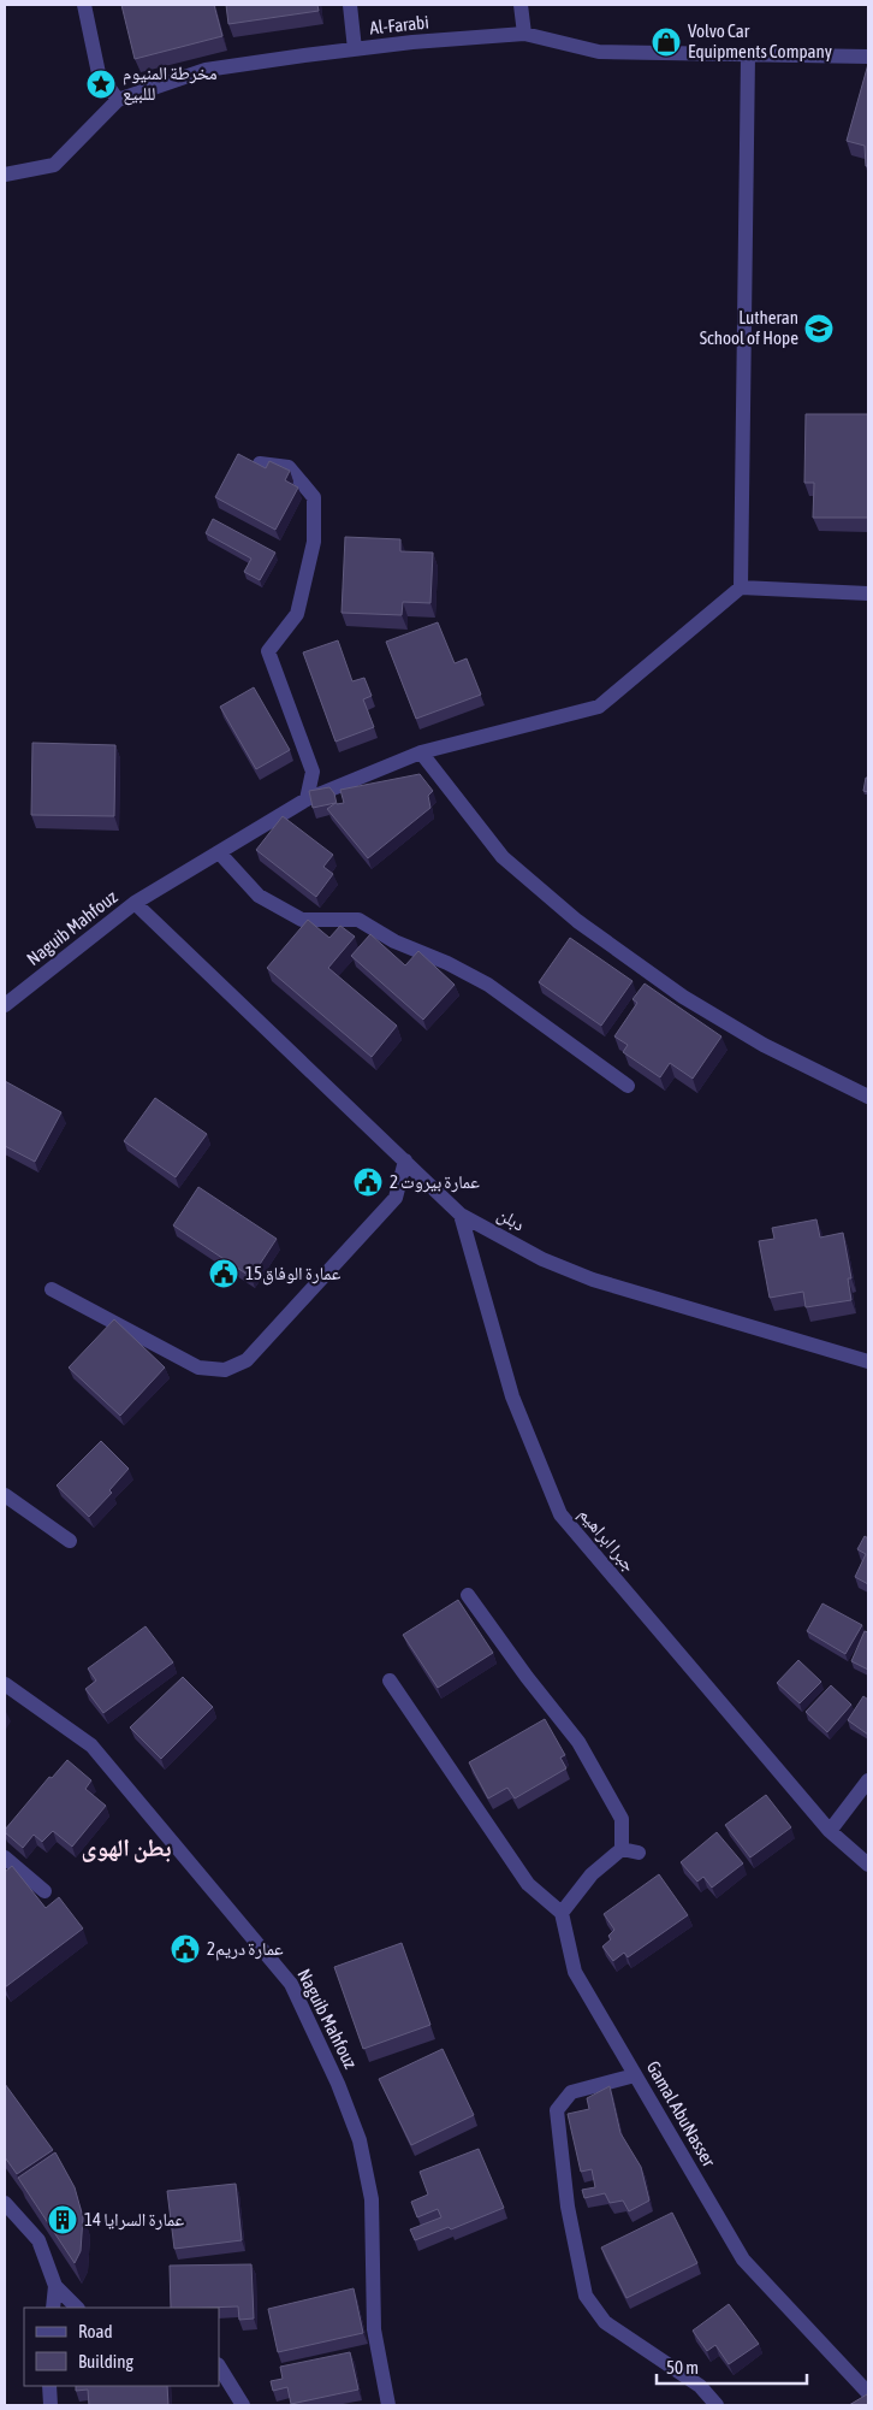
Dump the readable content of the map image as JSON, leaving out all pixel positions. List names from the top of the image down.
{
  "streets": {
    "street": [
      "Al-Farabi",
      "Naguib Mahfouz",
      "دبلن",
      "جبرا ابراهيم",
      "Gamal AbuNasser"
    ]
  },
  "crossings": [
    ["Naguib Mahfouz", "دبلن"],
    ["دبلن", "جبرا ابراهيم"]
  ],
  "districts": ["بطن الهوى"],
  "places": {
    "shop": ["Volvo Car Equipments Company"],
    "place": ["مخرطة المنيوم لللبيع"],
    "school or university": ["Lutheran School of Hope"],
    "public building": ["عمارة بيروت 2", "عمارة الوفاق15", "عمارة دريم2"],
    "building": ["عمارة السرايا 14"]
  },
  "legend": ["Road", "Building"],
  "scale_bar": "50 m"
}
